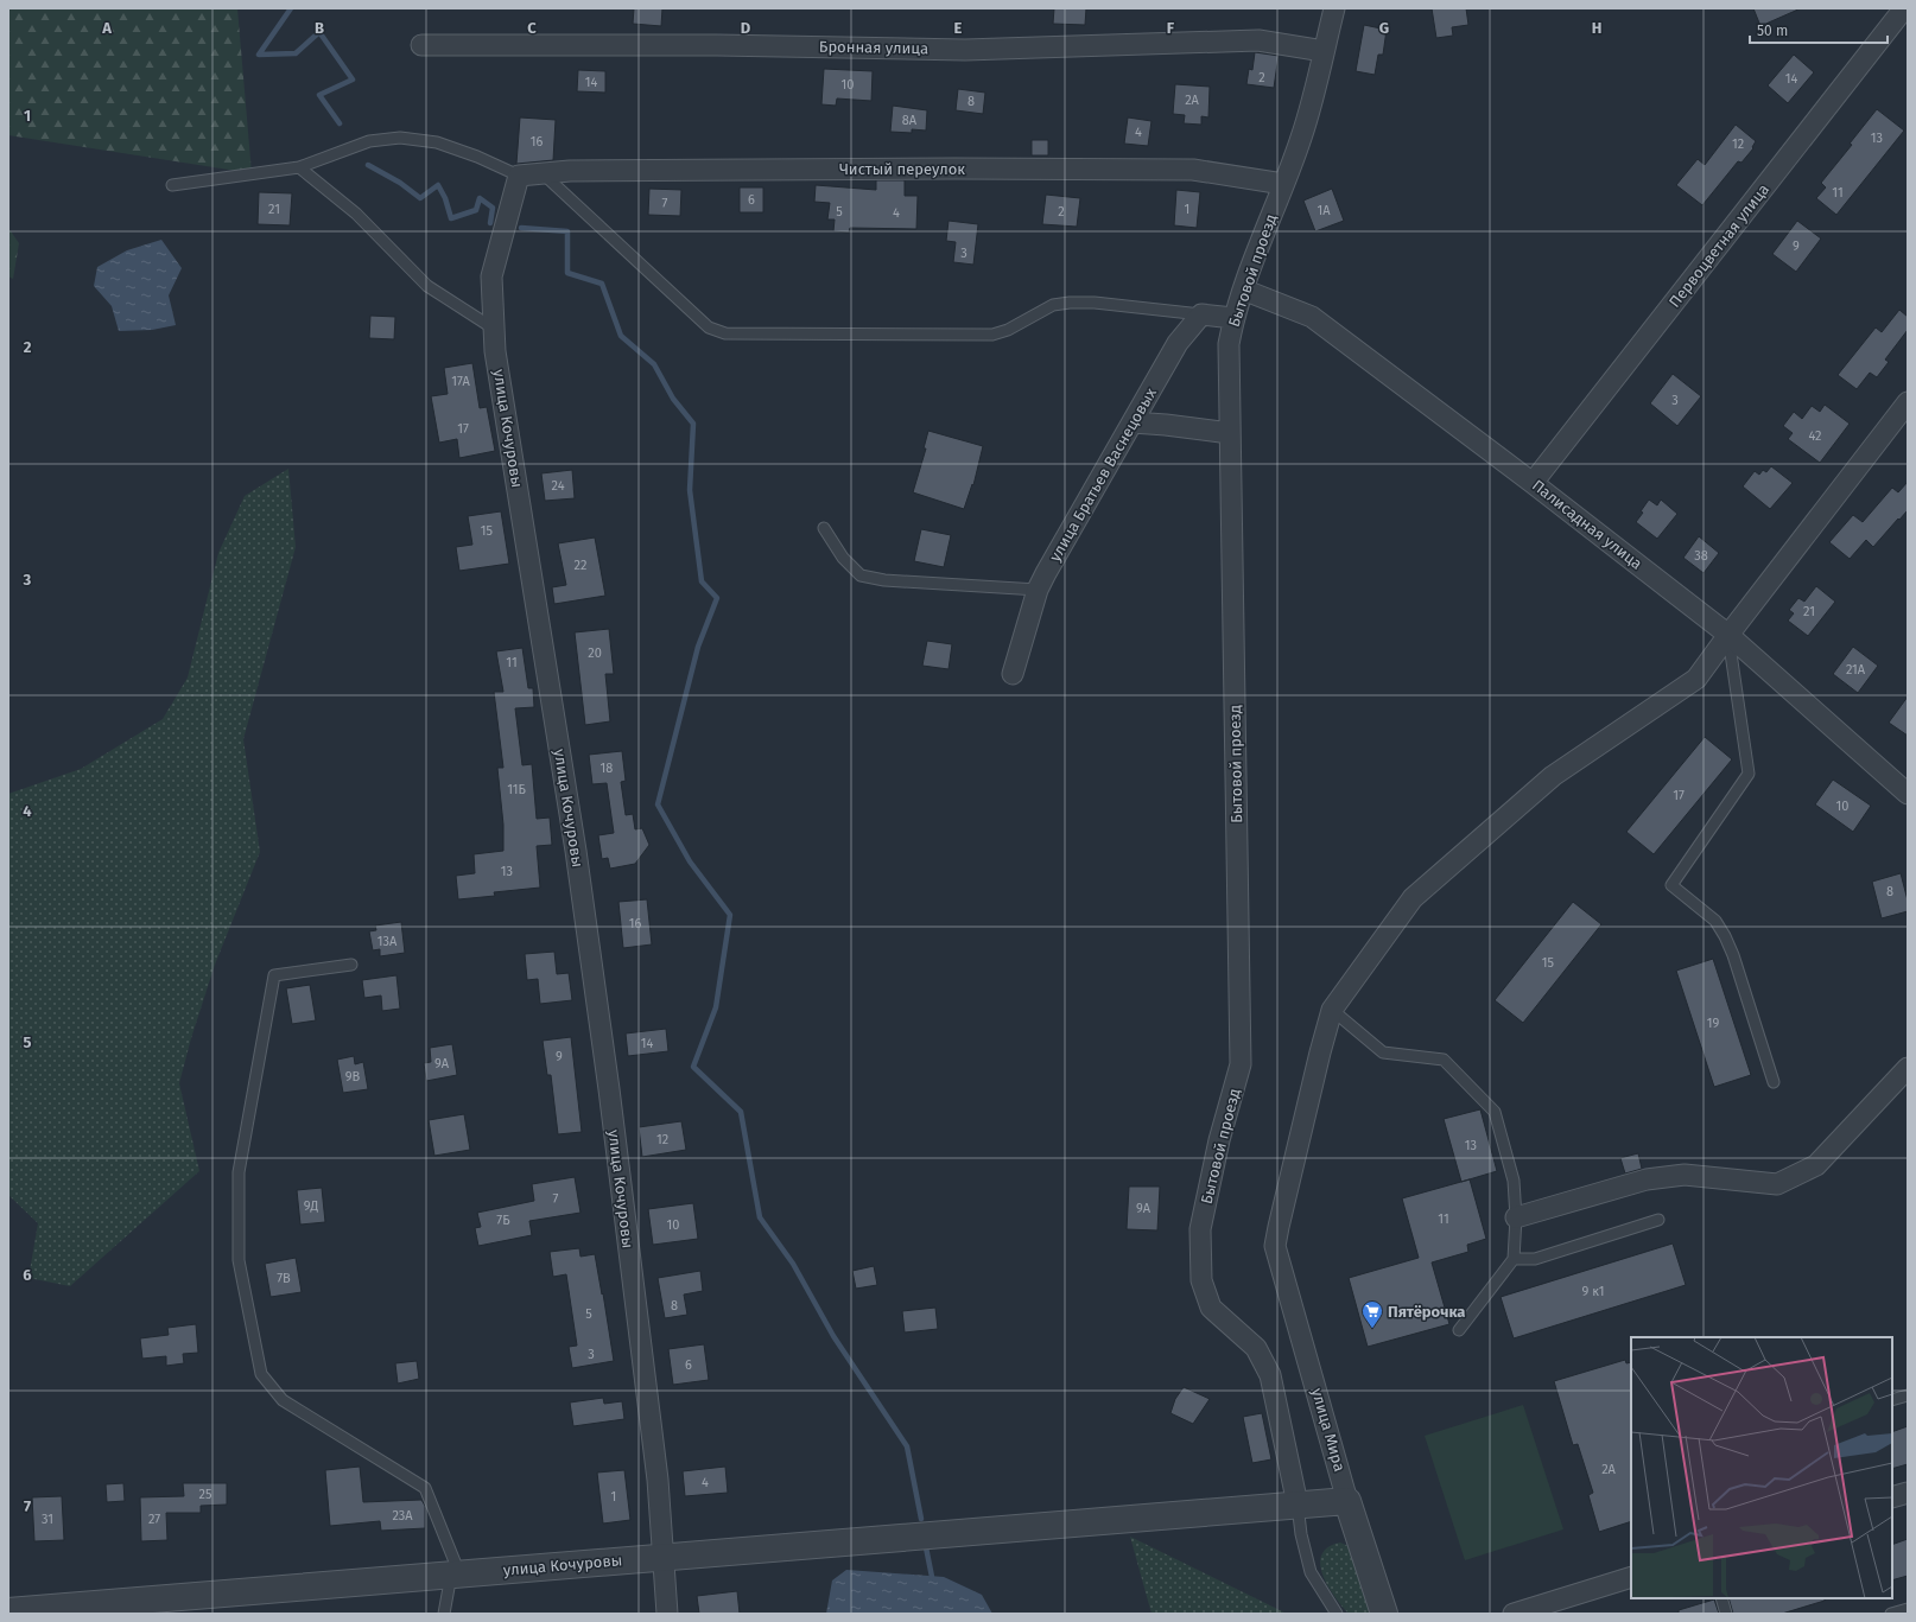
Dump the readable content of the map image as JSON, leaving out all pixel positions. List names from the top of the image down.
{
  "streets": {
    "street": [
      "Бронная улица",
      "Чистый переулок",
      "Первоцветная улица",
      "Бытовой проезд",
      "улица Кочуровы",
      "улица Братьев Васнецовых",
      "Палисадная улица",
      "улица Мира"
    ]
  },
  "crossings": [
    ["Бронная улица", "Бытовой проезд"],
    ["Чистый переулок", "Бытовой проезд"],
    ["Чистый переулок", "улица Кочуровы"],
    ["Первоцветная улица", "Палисадная улица"],
    ["Бытовой проезд", "Палисадная улица"]
  ],
  "places": {
    "supermarket": ["Пятёрочка"]
  },
  "house_numbers": [
    "2",
    "14",
    "14",
    "10",
    "2А",
    "8",
    "8А",
    "4",
    "13",
    "16",
    "12",
    "11",
    "6",
    "7",
    "21",
    "1",
    "1А",
    "5",
    "2",
    "4",
    "9",
    "3",
    "17А",
    "3",
    "17",
    "42",
    "24",
    "15",
    "38",
    "22",
    "21",
    "20",
    "11",
    "21А",
    "18",
    "11Б",
    "17",
    "10",
    "13",
    "8",
    "16",
    "13А",
    "15",
    "19",
    "14",
    "9",
    "9А",
    "9В",
    "12",
    "13",
    "7",
    "9Д",
    "9А",
    "11",
    "7Б",
    "10",
    "7В",
    "9 к1",
    "8",
    "5",
    "3",
    "6",
    "2А",
    "4",
    "25",
    "1",
    "23А",
    "31",
    "27"
  ],
  "scale_bar": "50 m",
  "grid": {
    "columns": [
      "A",
      "B",
      "C",
      "D",
      "E",
      "F",
      "G",
      "H"
    ],
    "rows": [
      "1",
      "2",
      "3",
      "4",
      "5",
      "6",
      "7"
    ]
  }
}
